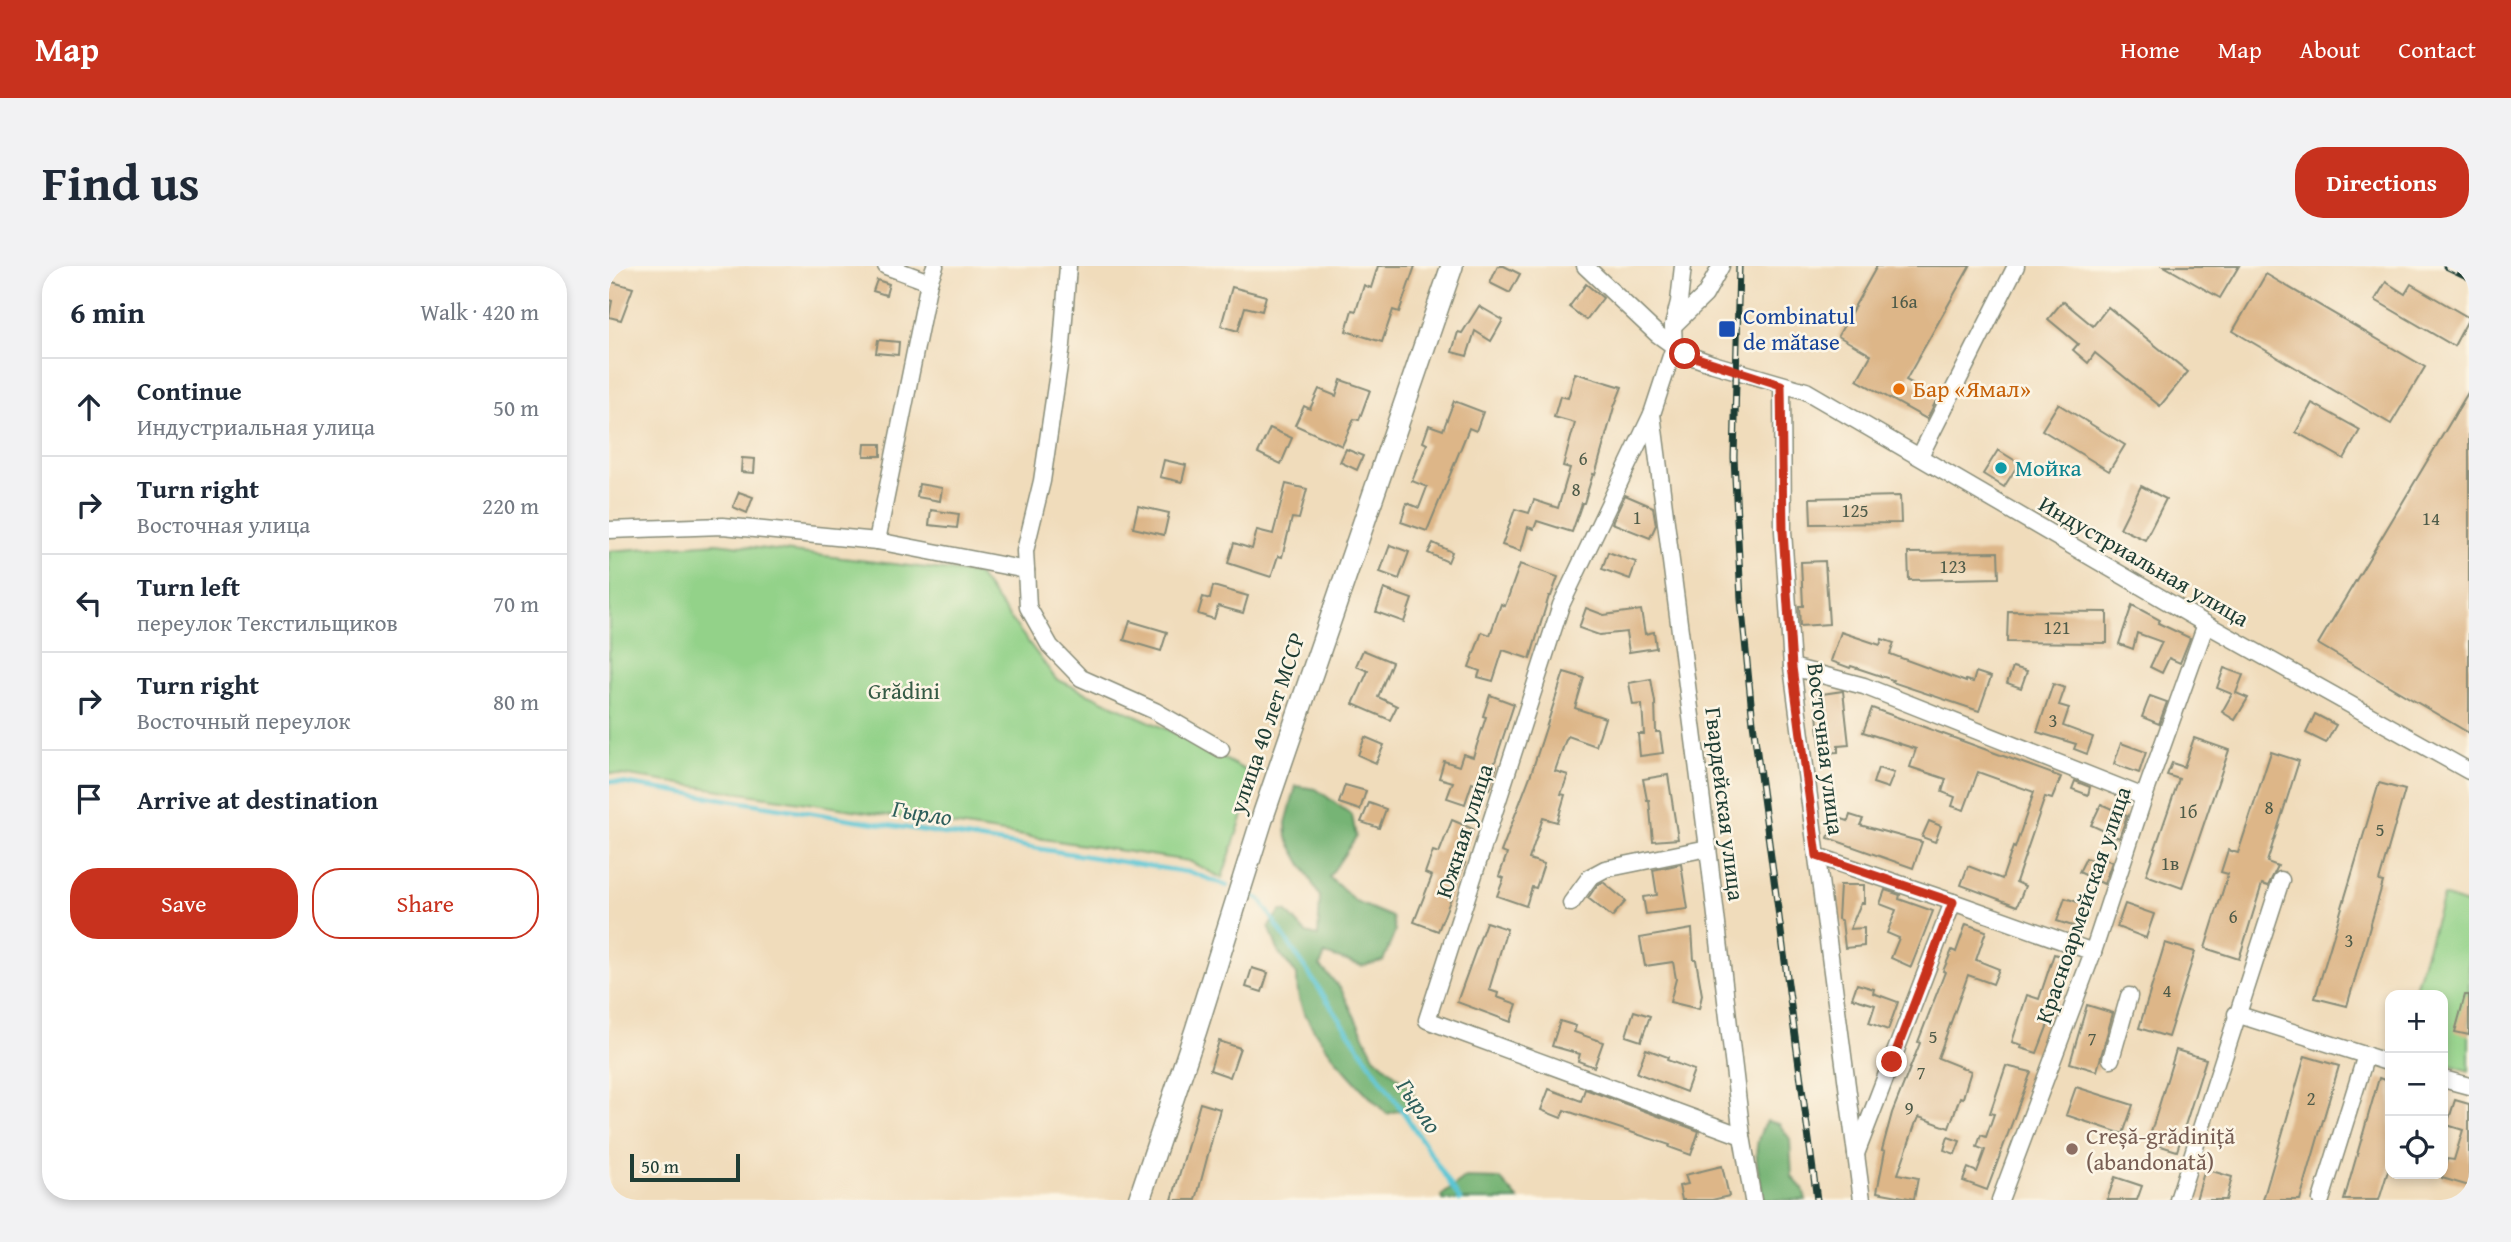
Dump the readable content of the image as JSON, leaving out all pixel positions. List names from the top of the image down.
{
  "streets": {
    "main road": ["улица 40 лет МССР"],
    "street": [
      "Индустриальная улица",
      "Восточная улица",
      "Гвардейская улица",
      "Южная улица",
      "Красноармейская улица"
    ]
  },
  "crossings": [
    ["Индустриальная улица", "Восточная улица"],
    ["Индустриальная улица", "Южная улица"],
    ["Индустриальная улица", "Красноармейская улица"],
    ["Гвардейская улица", "Южная улица"]
  ],
  "water": ["Гырло"],
  "parks": ["Grădini"],
  "places": {
    "transit": ["Combinatul de mătase"],
    "other": ["Бар «Ямал»", "Мойка", "Creșă-grădiniță (abandonată)"]
  },
  "house_numbers": [
    "16а",
    "6",
    "8",
    "125",
    "1",
    "14",
    "123",
    "121",
    "3",
    "8",
    "1б",
    "5",
    "1в",
    "6",
    "3",
    "4",
    "5",
    "7",
    "7",
    "2",
    "9"
  ],
  "scale_bar": "50 m",
  "page": {
    "header": "Map",
    "nav": [
      "Home",
      "Map",
      "About",
      "Contact"
    ],
    "title": "Find us",
    "buttons": [
      "Directions",
      ["Save", "Share"]
    ],
    "heading": ["6 min", "Walk · 420 m"],
    "list": [
      ["Continue", "Индустриальная улица", "50 m"],
      ["Turn right", "Восточная улица", "220 m"],
      ["Turn left", "переулок Текстильщиков", "70 m"],
      ["Turn right", "Восточный переулок", "80 m"],
      "Arrive at destination"
    ],
    "map_buttons": ["+", "−"],
    "scale": "50 m"
  }
}
